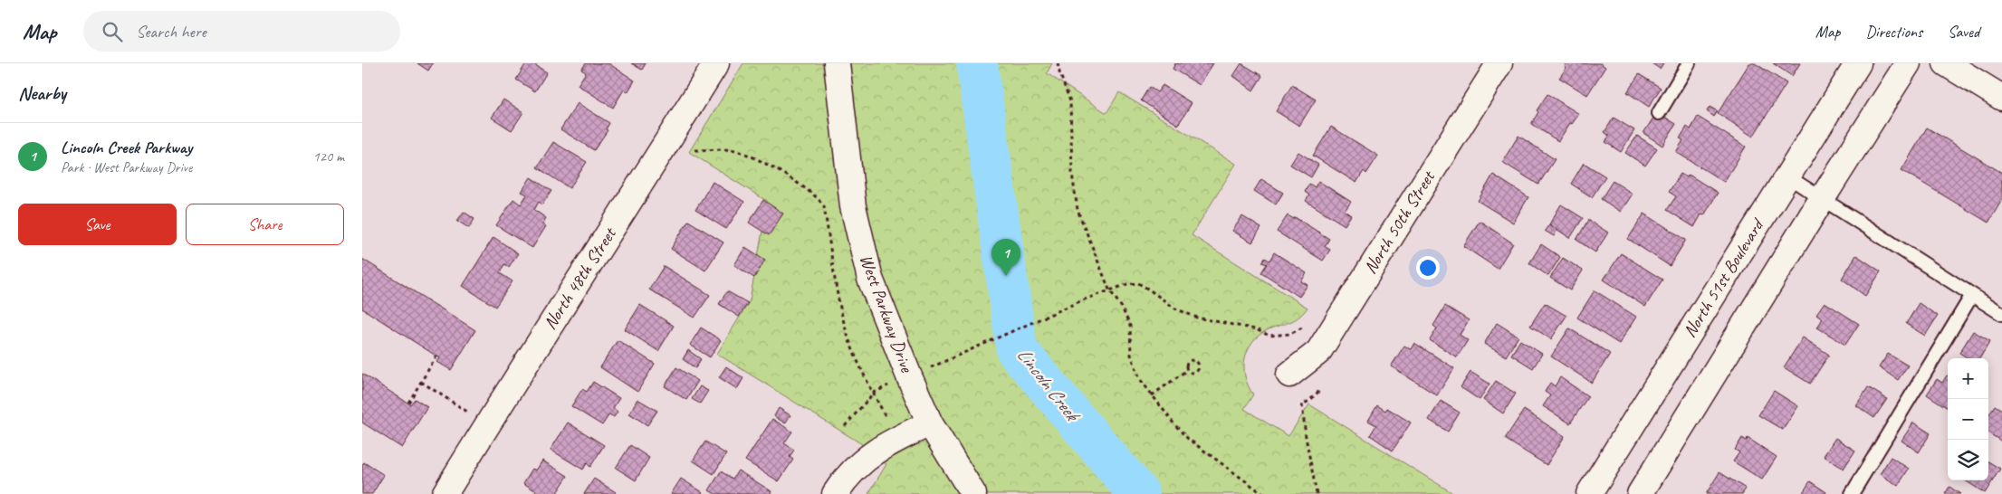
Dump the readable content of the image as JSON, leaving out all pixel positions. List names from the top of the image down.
{
  "streets": {
    "street": [
      "North 50th Street",
      "North 48th Street",
      "North 51st Boulevard",
      "West Parkway Drive"
    ]
  },
  "water": ["Lincoln Creek"],
  "page": {
    "header": "Map",
    "search": "Search here",
    "nav": ["Map", "Directions", "Saved"],
    "heading": "Nearby",
    "list": [
      {
        "mark": "1",
        "name": "Lincoln Creek Parkway",
        "note": "Park · West Parkway Drive",
        "value": "120 m"
      }
    ],
    "buttons": ["Save", "Share"],
    "pins": "1",
    "map_buttons": ["+", "−"]
  }
}
